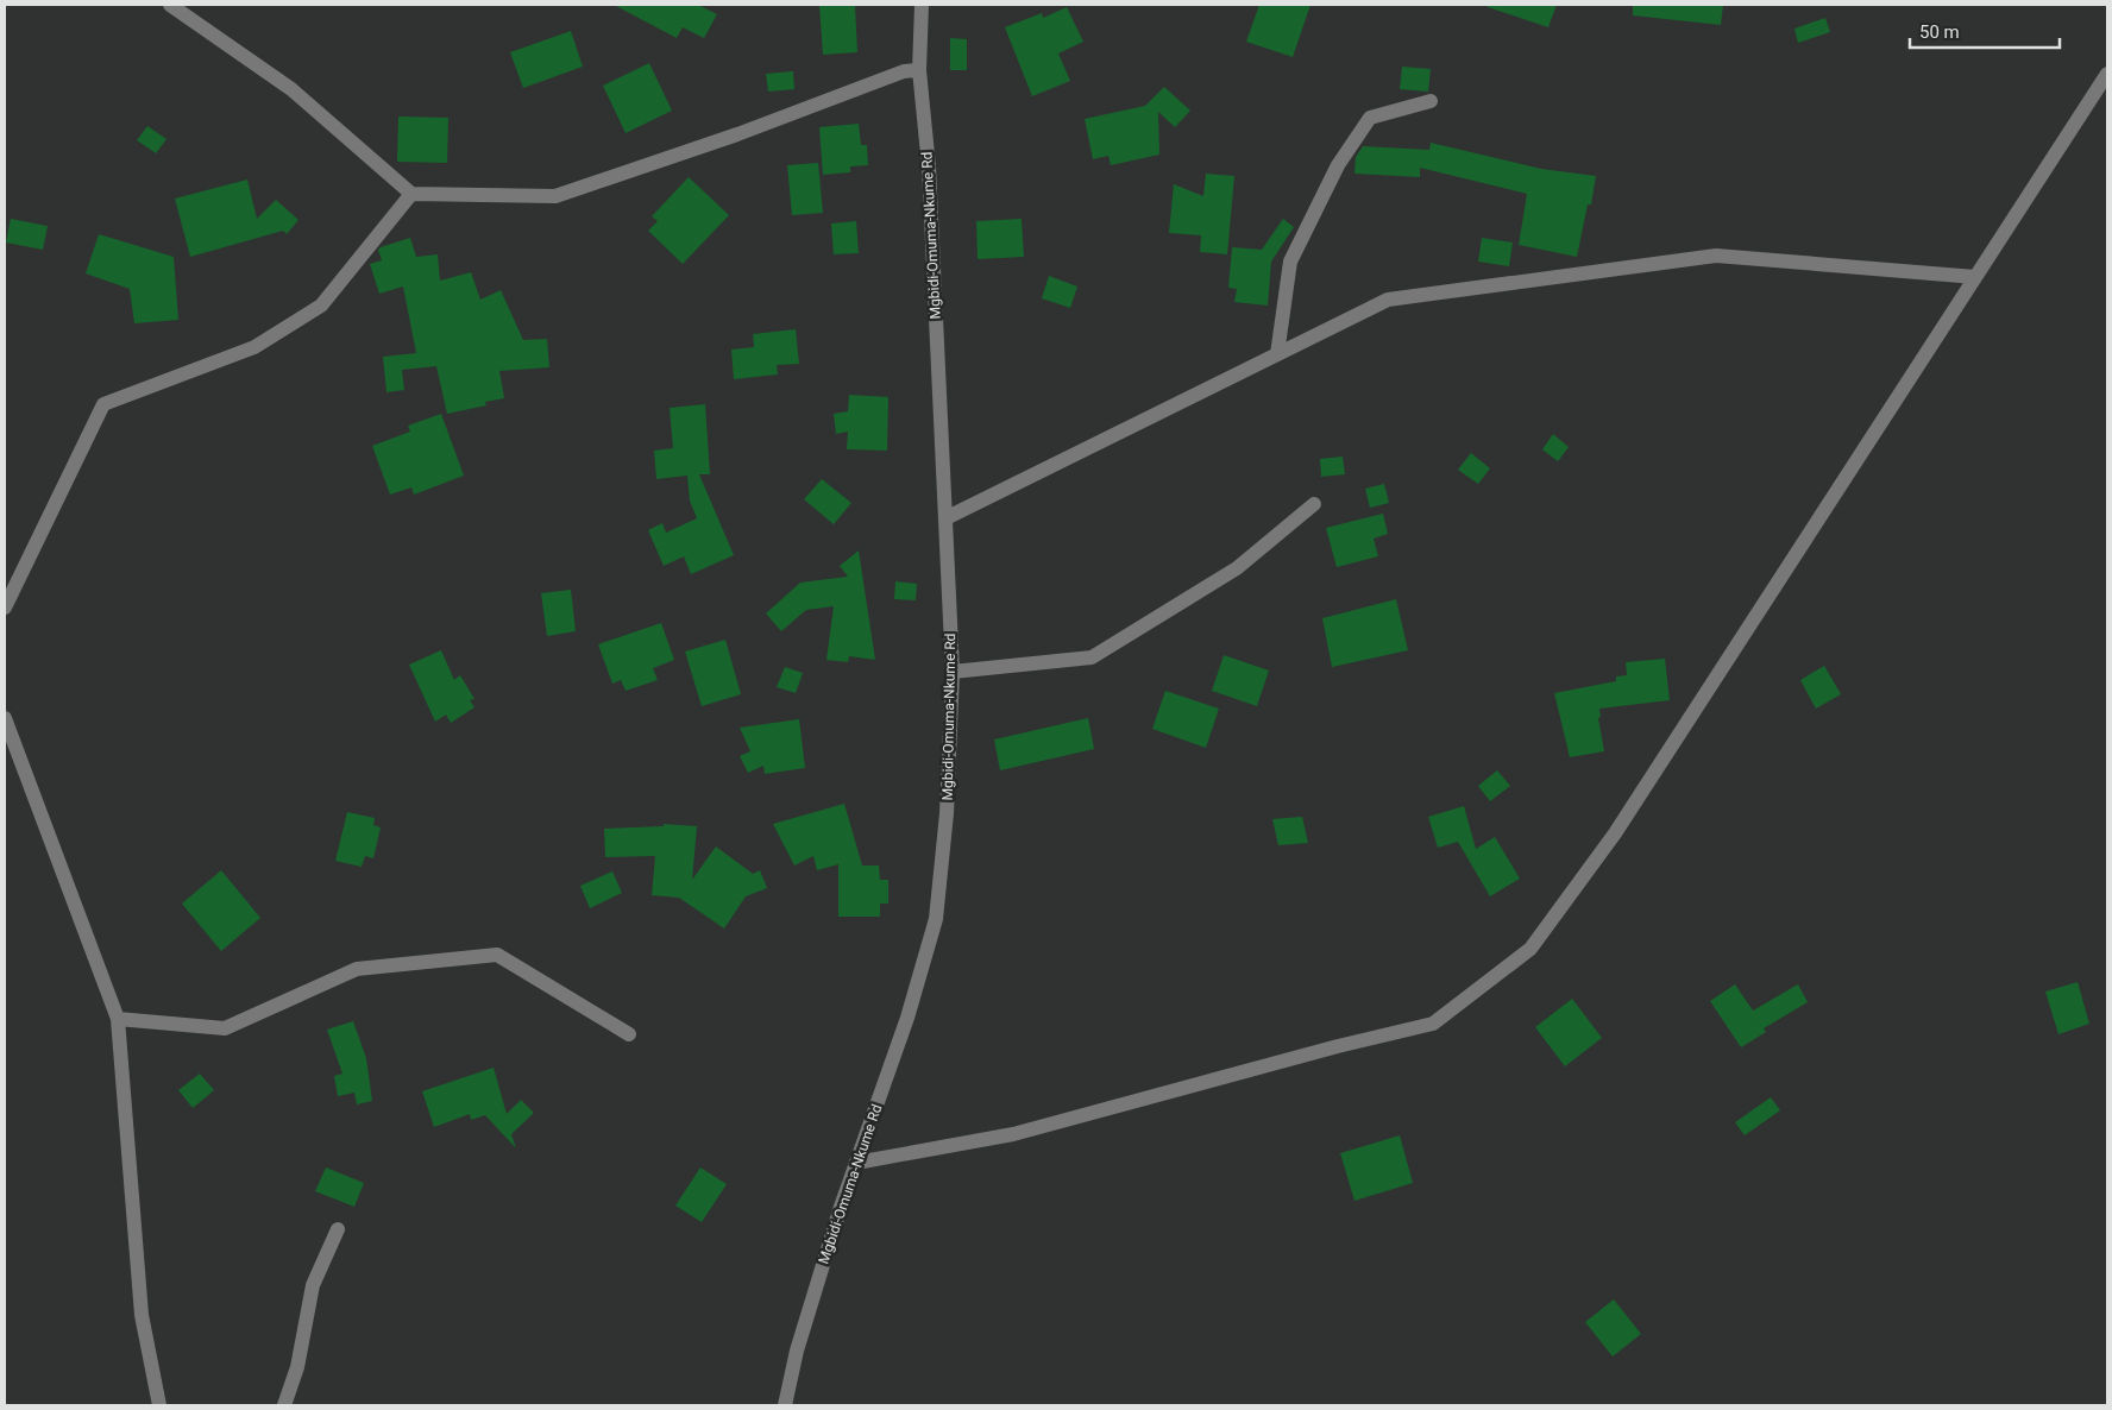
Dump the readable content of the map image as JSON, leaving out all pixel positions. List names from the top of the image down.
{
  "streets": {
    "street": ["Mgbidi-Omuma-Nkume Rd"]
  },
  "scale_bar": "50 m"
}
